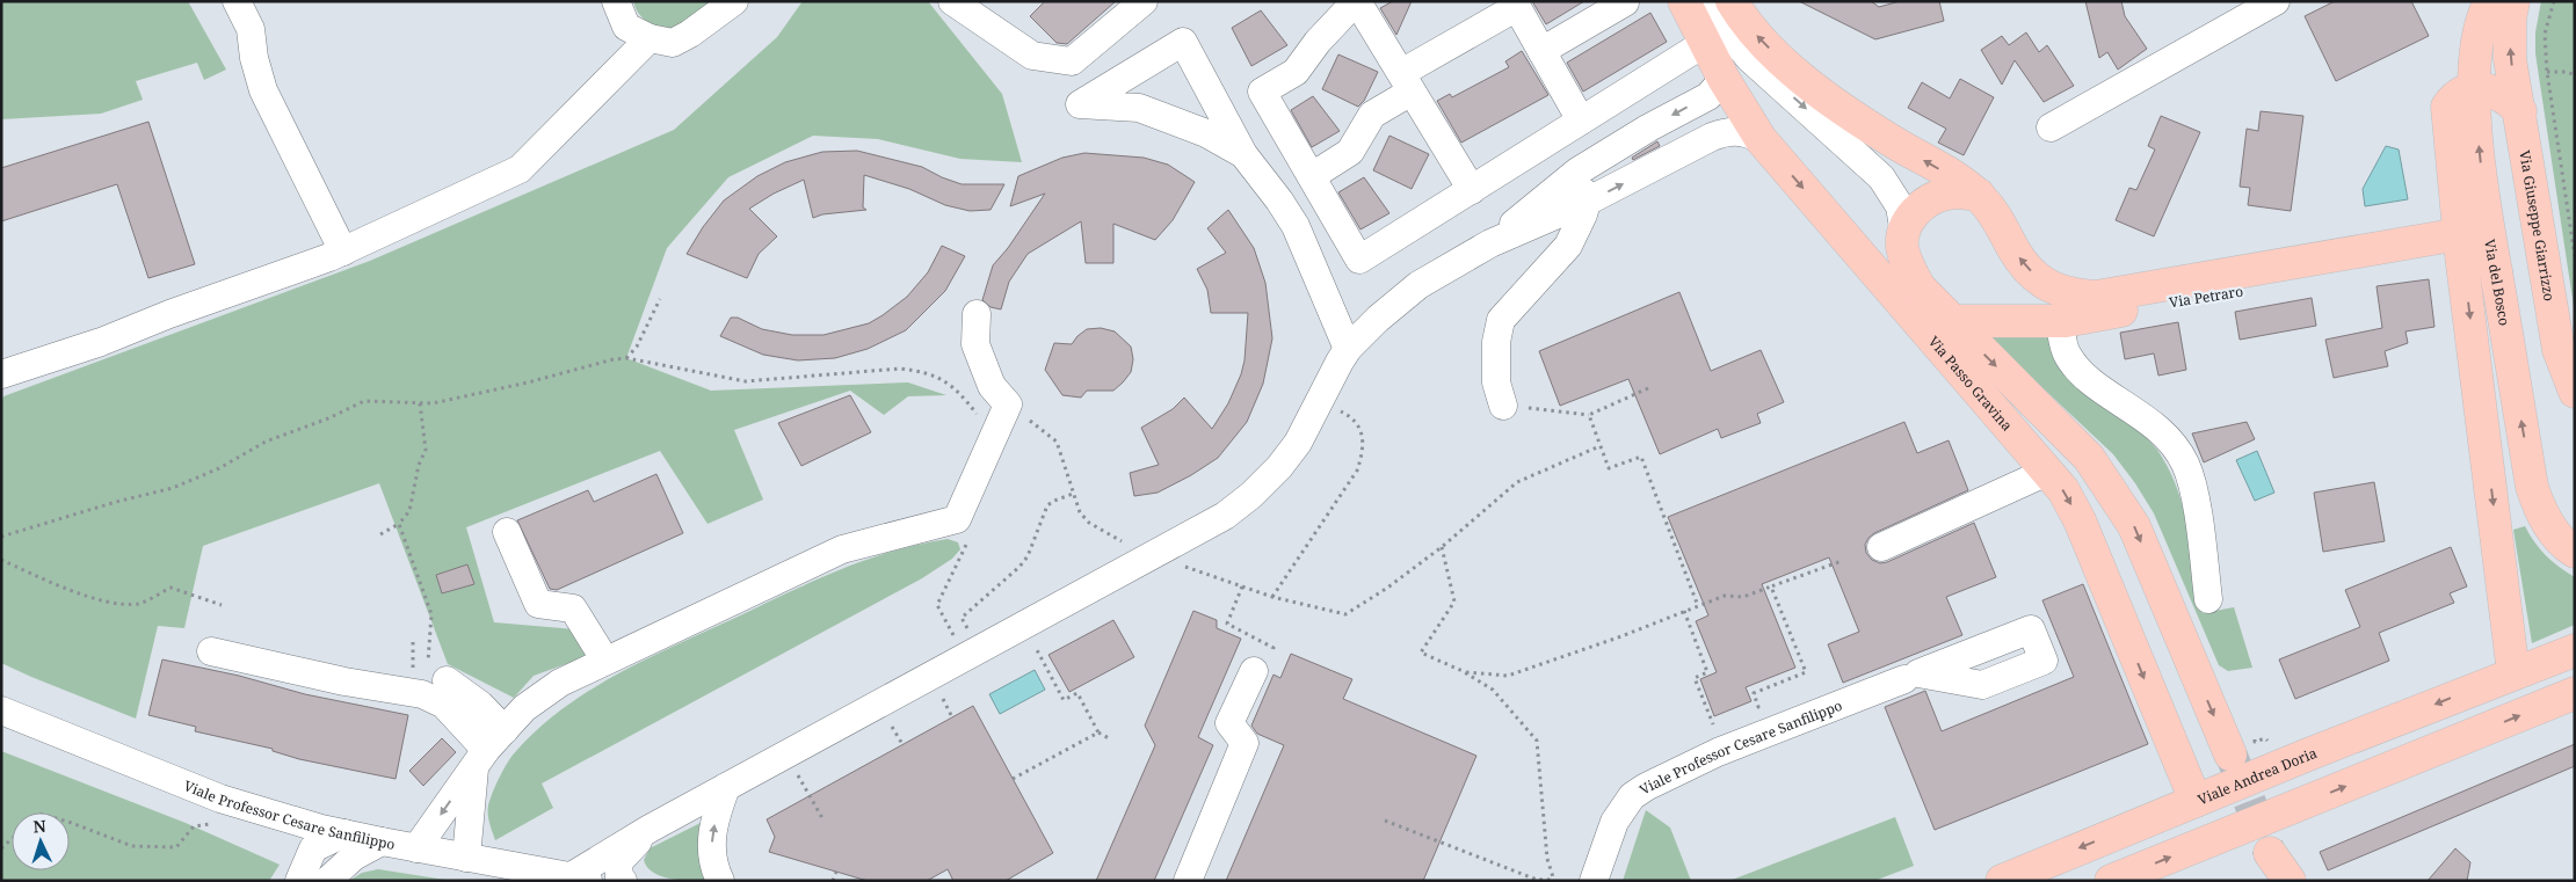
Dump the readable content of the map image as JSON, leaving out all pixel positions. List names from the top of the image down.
{
  "streets": {
    "main road": [
      "Via Giuseppe Giarrizzo",
      "Via del Bosco",
      "Via Petraro",
      "Via Passo Gravina",
      "Viale Andrea Doria"
    ],
    "street": ["Viale Professor Cesare Sanfilippo"]
  },
  "crossings": [
    ["Via Petraro", "Via Passo Gravina"],
    ["Via Passo Gravina", "Viale Andrea Doria"]
  ],
  "north": "top"
}
